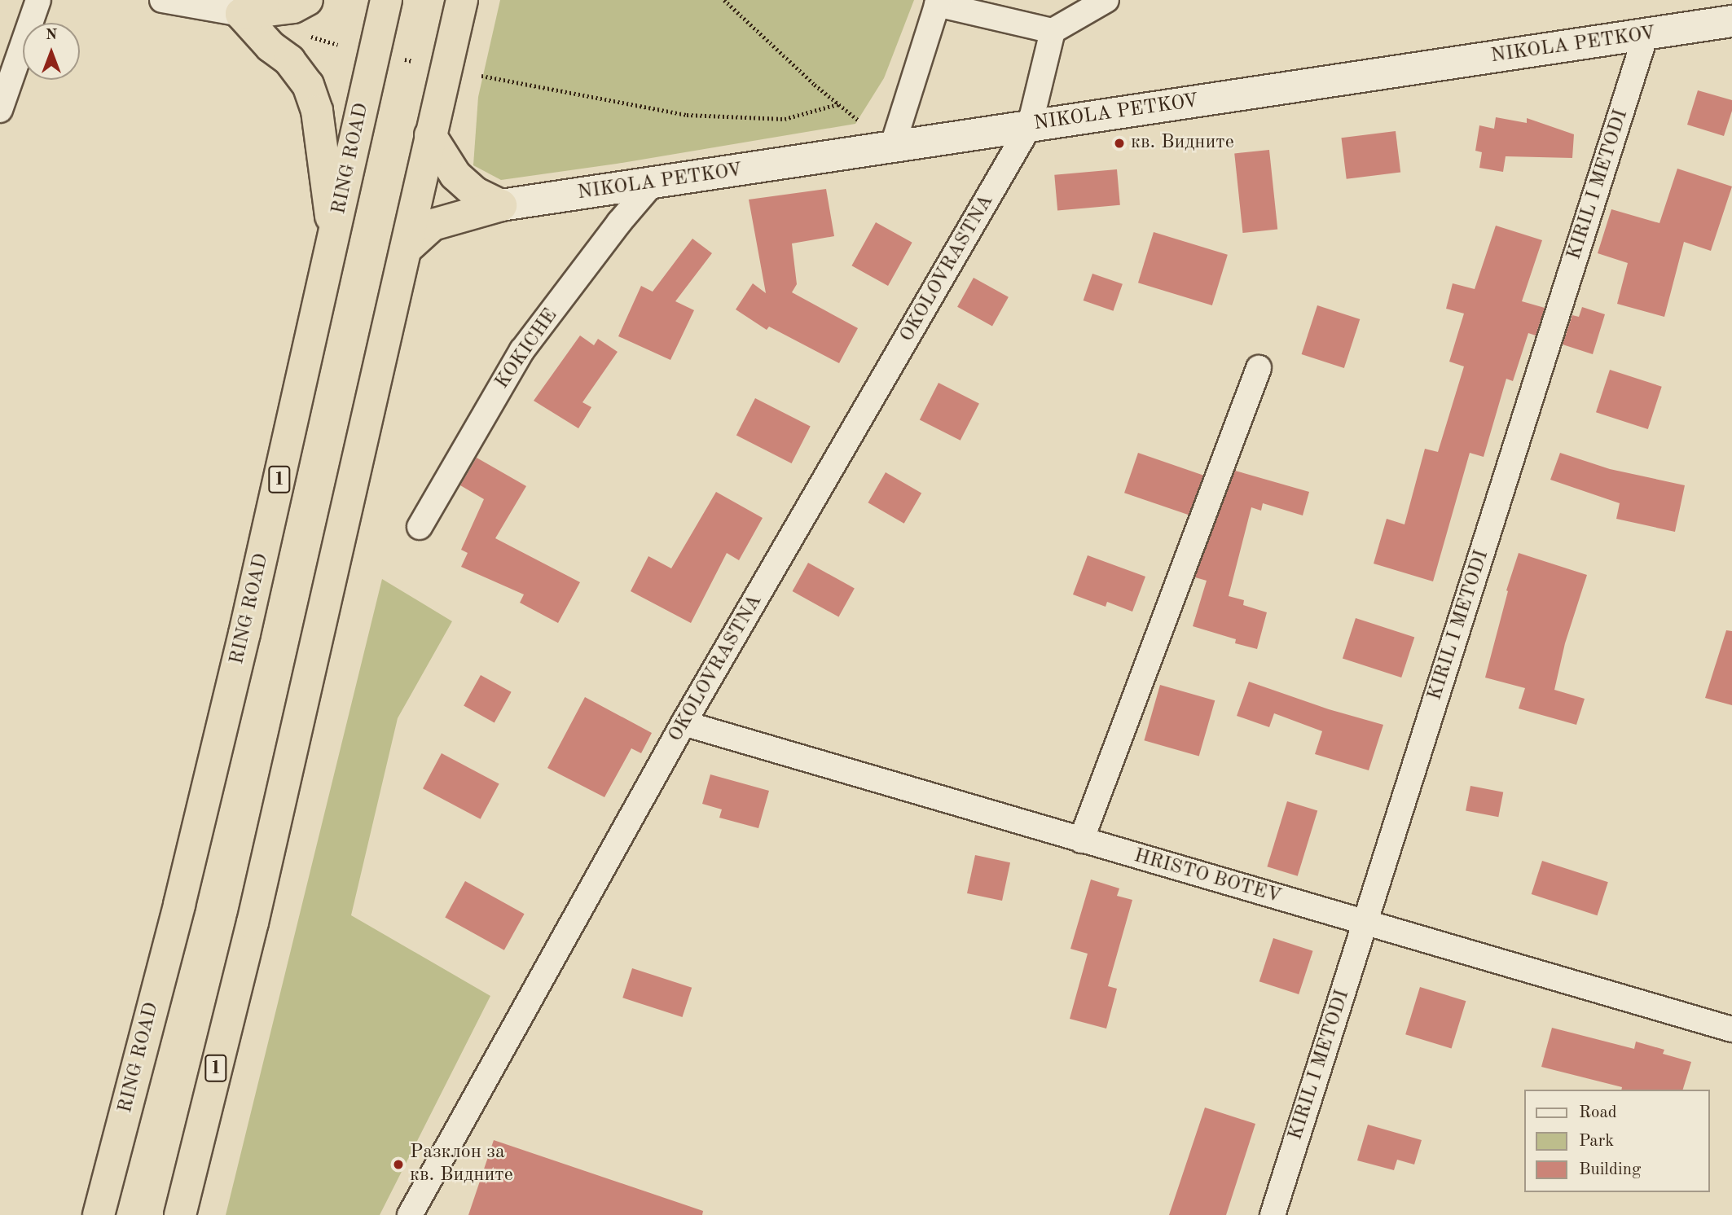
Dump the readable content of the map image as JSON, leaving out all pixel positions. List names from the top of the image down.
{
  "streets": {
    "highway": ["RING ROAD", "1"],
    "street": [
      "NIKOLA PETKOV",
      "KIRIL I METODI",
      "OKOLOVRASTNA",
      "KOKICHE",
      "HRISTO BOTEV"
    ]
  },
  "crossings": [
    ["NIKOLA PETKOV", "KIRIL I METODI"],
    ["NIKOLA PETKOV", "OKOLOVRASTNA"],
    ["NIKOLA PETKOV", "KOKICHE"],
    ["KIRIL I METODI", "HRISTO BOTEV"],
    ["OKOLOVRASTNA", "HRISTO BOTEV"]
  ],
  "places": ["кв. Видните", "Разклон за кв. Видните"],
  "legend": ["Road", "Park", "Building"],
  "north": "top"
}
